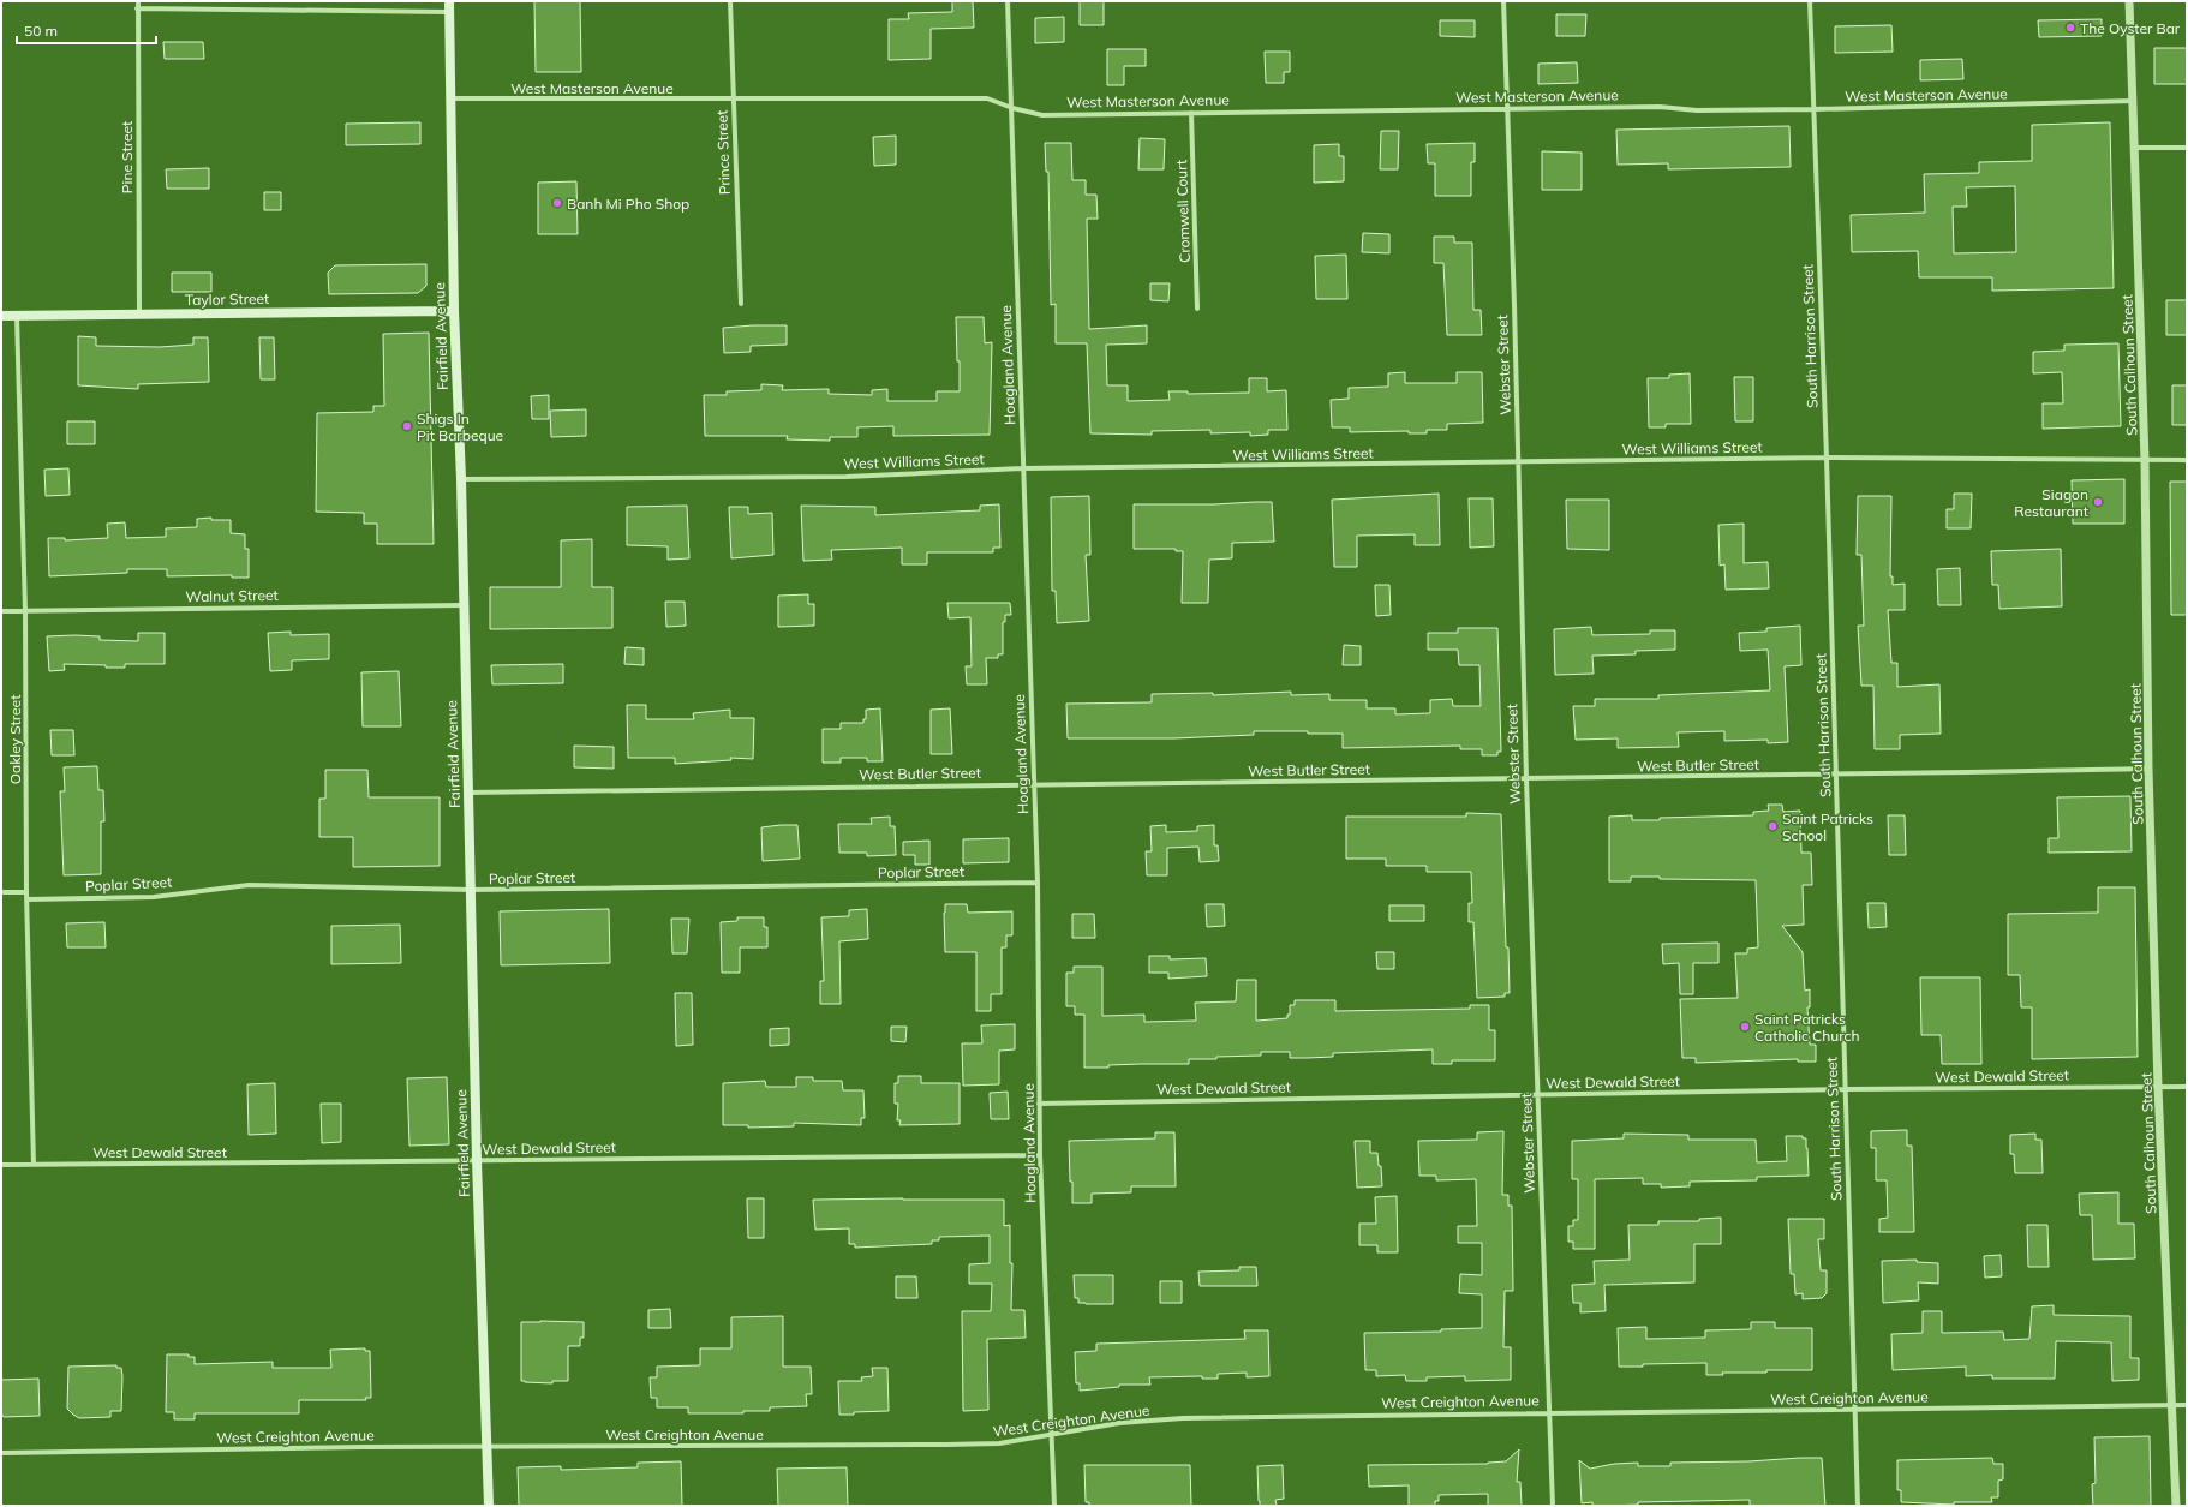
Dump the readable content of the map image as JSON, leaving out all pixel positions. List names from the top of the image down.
{
  "streets": {
    "main road": ["Taylor Street", "Fairfield Avenue"],
    "street": [
      "West Masterson Avenue",
      "Prince Street",
      "Pine Street",
      "Cromwell Court",
      "South Harrison Street",
      "Hoagland Avenue",
      "Webster Street",
      "South Calhoun Street",
      "West Williams Street",
      "Walnut Street",
      "Oakley Street",
      "West Butler Street",
      "Poplar Street",
      "West Dewald Street",
      "West Creighton Avenue"
    ]
  },
  "crossings": [
    ["West Masterson Avenue", "Prince Street"],
    ["West Masterson Avenue", "Cromwell Court"],
    ["West Masterson Avenue", "Fairfield Avenue"],
    ["West Masterson Avenue", "South Harrison Street"],
    ["West Masterson Avenue", "Hoagland Avenue"],
    ["West Masterson Avenue", "Webster Street"],
    ["West Masterson Avenue", "South Calhoun Street"],
    ["Pine Street", "Taylor Street"],
    ["Taylor Street", "Fairfield Avenue"],
    ["Taylor Street", "Oakley Street"],
    ["Fairfield Avenue", "West Williams Street"],
    ["Fairfield Avenue", "Walnut Street"],
    ["Fairfield Avenue", "West Butler Street"],
    ["Fairfield Avenue", "Poplar Street"],
    ["Fairfield Avenue", "West Dewald Street"],
    ["Fairfield Avenue", "West Creighton Avenue"],
    ["South Harrison Street", "West Williams Street"],
    ["South Harrison Street", "West Butler Street"],
    ["South Harrison Street", "West Dewald Street"],
    ["South Harrison Street", "West Creighton Avenue"],
    ["Hoagland Avenue", "West Williams Street"],
    ["Hoagland Avenue", "West Butler Street"],
    ["Hoagland Avenue", "Poplar Street"],
    ["Hoagland Avenue", "West Dewald Street"],
    ["Hoagland Avenue", "West Creighton Avenue"],
    ["Webster Street", "West Williams Street"],
    ["Webster Street", "West Butler Street"],
    ["Webster Street", "West Dewald Street"],
    ["Webster Street", "West Creighton Avenue"],
    ["South Calhoun Street", "West Williams Street"],
    ["South Calhoun Street", "West Butler Street"],
    ["South Calhoun Street", "West Dewald Street"],
    ["South Calhoun Street", "West Creighton Avenue"],
    ["Walnut Street", "Oakley Street"],
    ["Oakley Street", "Poplar Street"],
    ["Oakley Street", "West Dewald Street"]
  ],
  "places": [
    "The Oyster Bar",
    "Banh Mi Pho Shop",
    "Shigs In Pit Barbeque",
    "Siagon Restaurant",
    "Saint Patricks School",
    "Saint Patricks Catholic Church"
  ],
  "scale_bar": "50 m"
}
